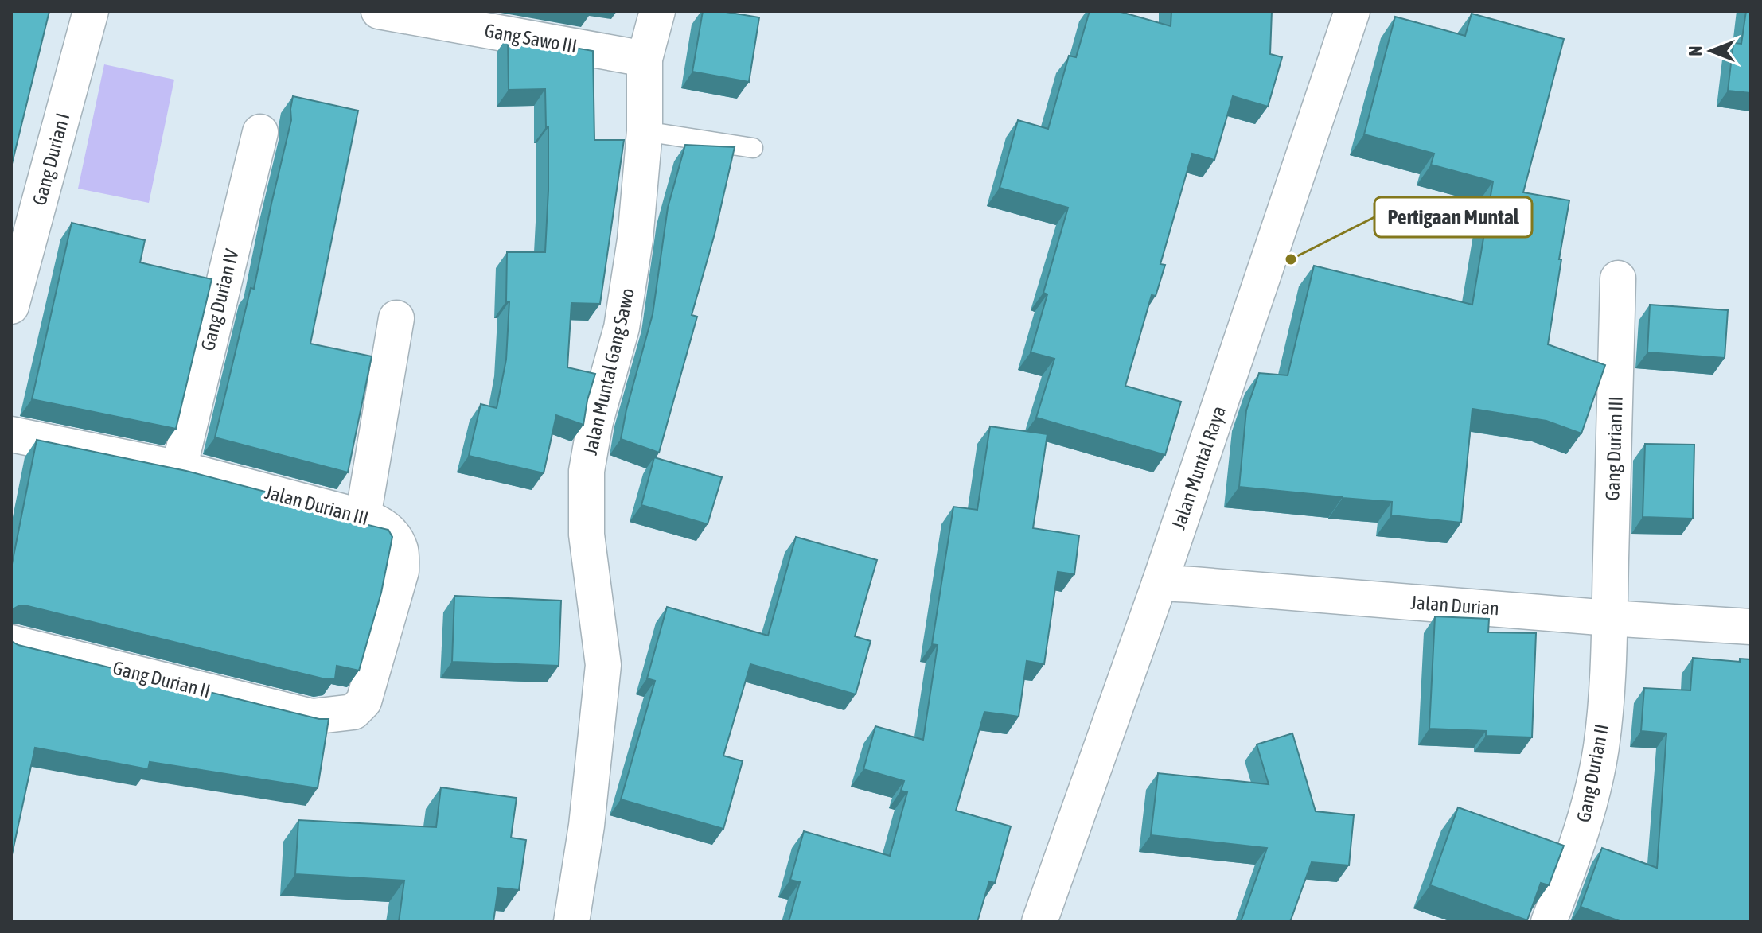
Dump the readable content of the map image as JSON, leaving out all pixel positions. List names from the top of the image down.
{
  "streets": {
    "street": [
      "Gang Sawo III",
      "Gang Durian I",
      "Gang Durian IV",
      "Jalan Muntal Gang Sawo",
      "Gang Durian III",
      "Jalan Muntal Raya",
      "Jalan Durian III",
      "Jalan Durian",
      "Gang Durian II"
    ]
  },
  "crossings": [
    ["Gang Sawo III", "Jalan Muntal Gang Sawo"],
    ["Gang Durian IV", "Jalan Durian III"],
    ["Gang Durian III", "Jalan Durian"],
    ["Gang Durian III", "Gang Durian II"],
    ["Jalan Muntal Raya", "Jalan Durian"],
    ["Jalan Durian III", "Gang Durian II"],
    ["Jalan Durian", "Gang Durian II"]
  ],
  "places": ["Pertigaan Muntal"],
  "north": "left"
}
